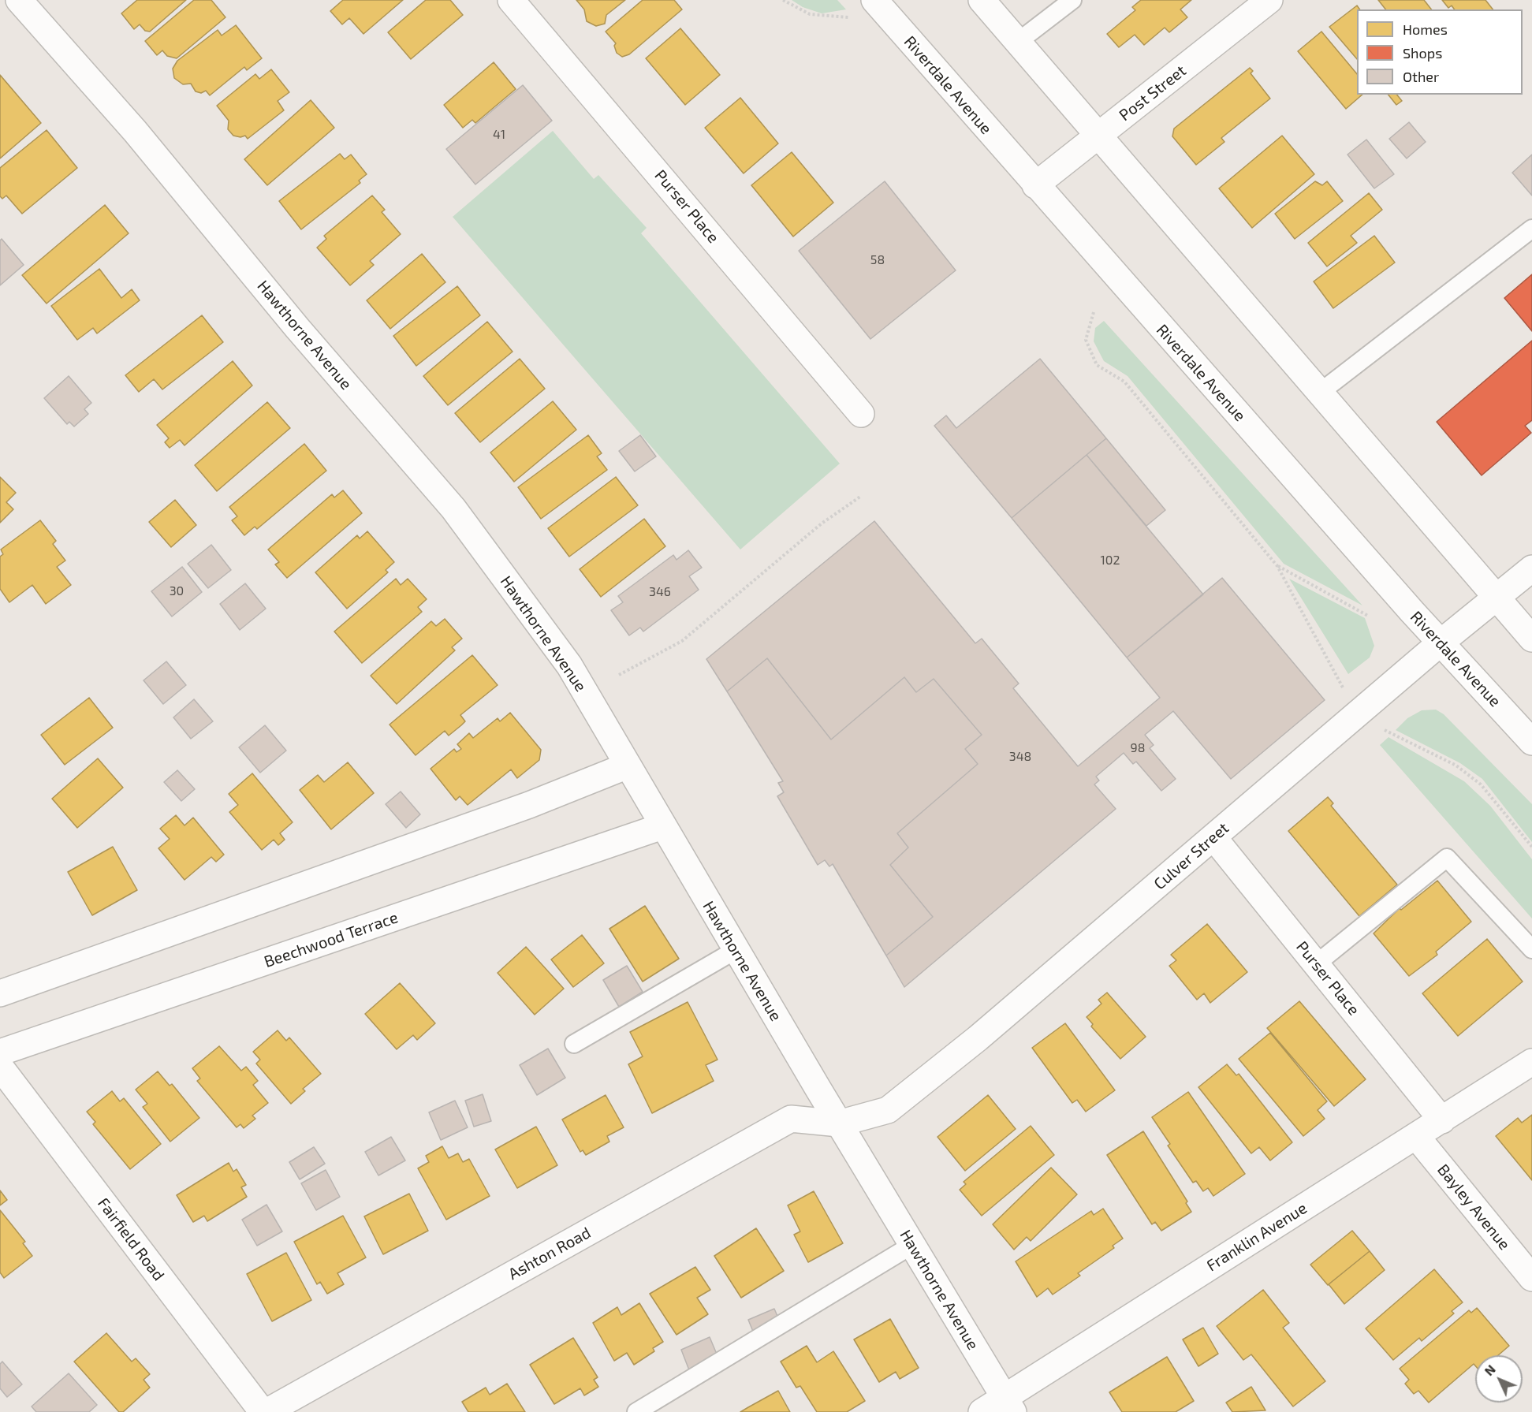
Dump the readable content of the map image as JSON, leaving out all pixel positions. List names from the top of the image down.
{
  "streets": {
    "street": [
      "Riverdale Avenue",
      "Post Street",
      "Purser Place",
      "Hawthorne Avenue",
      "Culver Street",
      "Beechwood Terrace",
      "Bayley Avenue",
      "Franklin Avenue",
      "Fairfield Road",
      "Ashton Road"
    ]
  },
  "crossings": [
    ["Riverdale Avenue", "Post Street"],
    ["Riverdale Avenue", "Culver Street"],
    ["Purser Place", "Culver Street"],
    ["Purser Place", "Franklin Avenue"],
    ["Hawthorne Avenue", "Culver Street"],
    ["Hawthorne Avenue", "Beechwood Terrace"],
    ["Hawthorne Avenue", "Franklin Avenue"],
    ["Hawthorne Avenue", "Ashton Road"],
    ["Culver Street", "Ashton Road"],
    ["Bayley Avenue", "Franklin Avenue"]
  ],
  "house_numbers": [
    "41",
    "58",
    "102",
    "30",
    "346",
    "98",
    "348"
  ],
  "legend": ["Homes", "Shops", "Other"],
  "north": "top left"
}
